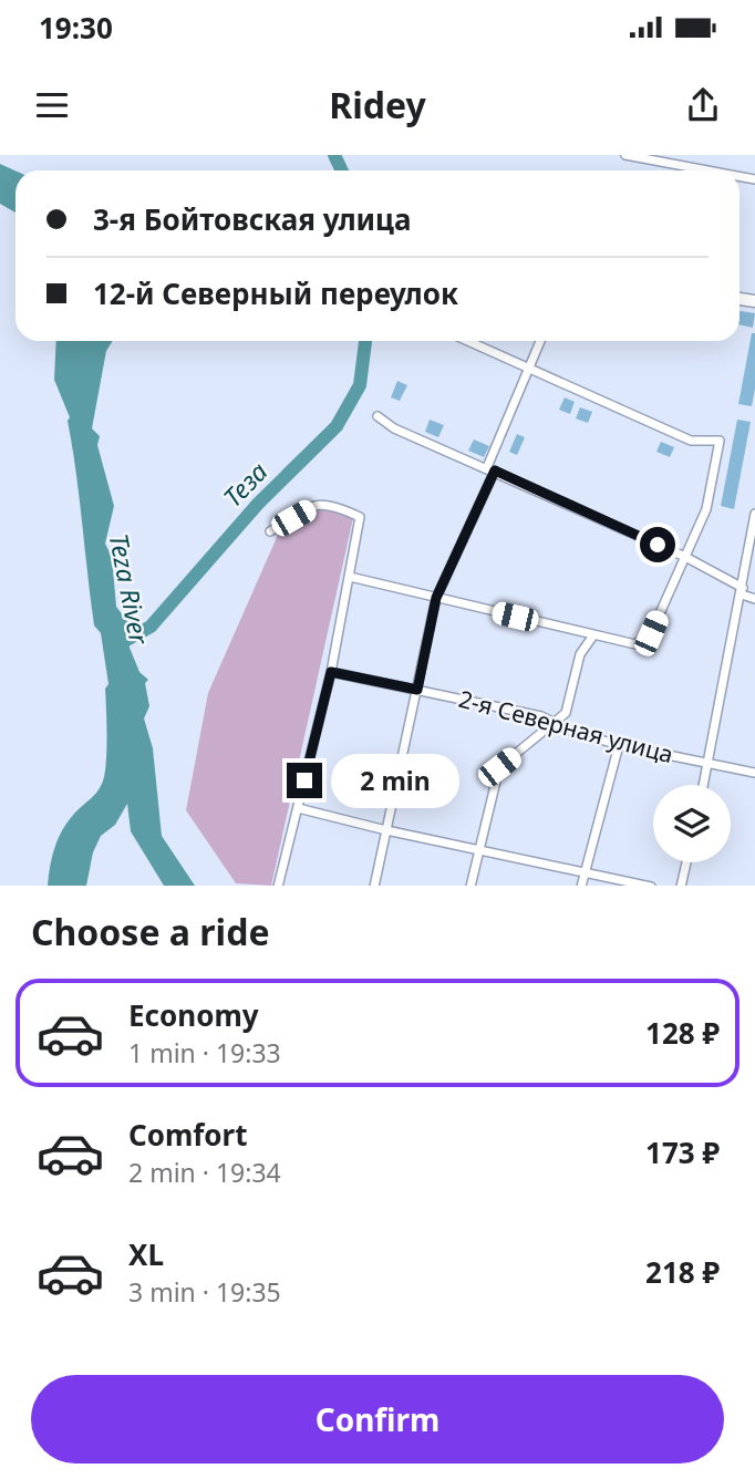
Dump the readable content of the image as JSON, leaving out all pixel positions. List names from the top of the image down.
{
  "streets": {
    "street": ["2-я Северная улица"]
  },
  "water": ["Теза", "Teza River"],
  "page": {
    "status": "19:30",
    "header": "Ridey",
    "banner": ["3-я Бойтовская улица", "12-й Северный переулок"],
    "bubble": "2 min",
    "heading": "Choose a ride",
    "list": [
      {
        "name": "Economy",
        "note": "1 min · 19:33",
        "value": "128 ₽"
      },
      {
        "name": "Comfort",
        "note": "2 min · 19:34",
        "value": "173 ₽"
      },
      {
        "name": "XL",
        "note": "3 min · 19:35",
        "value": "218 ₽"
      }
    ],
    "buttons": "Confirm"
  }
}
